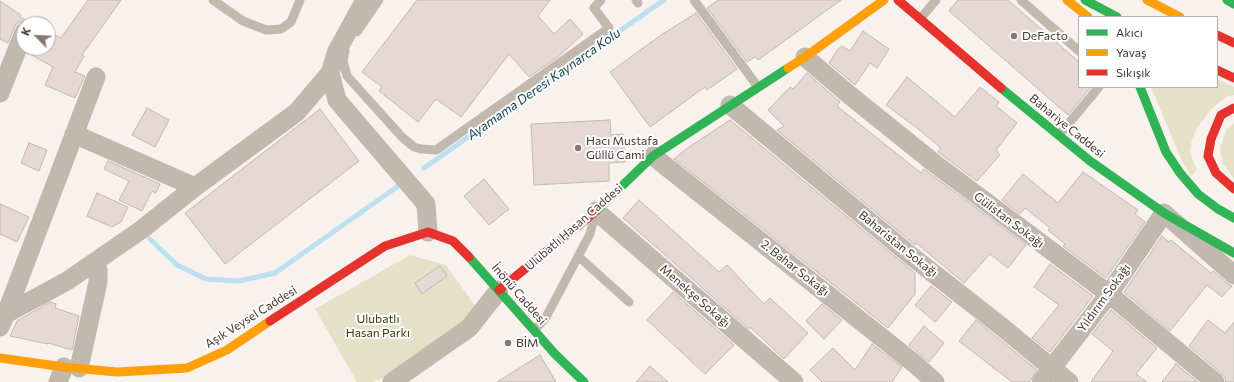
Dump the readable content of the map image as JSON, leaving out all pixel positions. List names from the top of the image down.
{
  "streets": {
    "main road": [
      "Bahariye Caddesi",
      "Ulubatlı Hasan Caddesi",
      "İnönü Caddesi",
      "Aşık Veysel Caddesi"
    ],
    "street": [
      "Gülistan Sokağı",
      "Baharistan Sokağı",
      "2. Bahar Sokağı",
      "Menekşe Sokağı",
      "Yıldırım Sokağı"
    ]
  },
  "crossings": [
    ["Bahariye Caddesi", "Yıldırım Sokağı"],
    ["Gülistan Sokağı", "Ulubatlı Hasan Caddesi"],
    ["Gülistan Sokağı", "Yıldırım Sokağı"],
    ["Ulubatlı Hasan Caddesi", "Baharistan Sokağı"],
    ["Ulubatlı Hasan Caddesi", "2. Bahar Sokağı"],
    ["Ulubatlı Hasan Caddesi", "İnönü Caddesi"],
    ["Ulubatlı Hasan Caddesi", "Menekşe Sokağı"],
    ["Baharistan Sokağı", "Yıldırım Sokağı"],
    ["İnönü Caddesi", "Aşık Veysel Caddesi"]
  ],
  "water": ["Ayamama Deresi Kaynarca Kolu"],
  "parks": ["Ulubatlı Hasan Parkı"],
  "places": ["DeFacto", "Hacı Mustafa Güllü Cami", "BİM"],
  "legend": ["Akıcı", "Yavaş", "Sıkışık"],
  "north": "top left"
}
